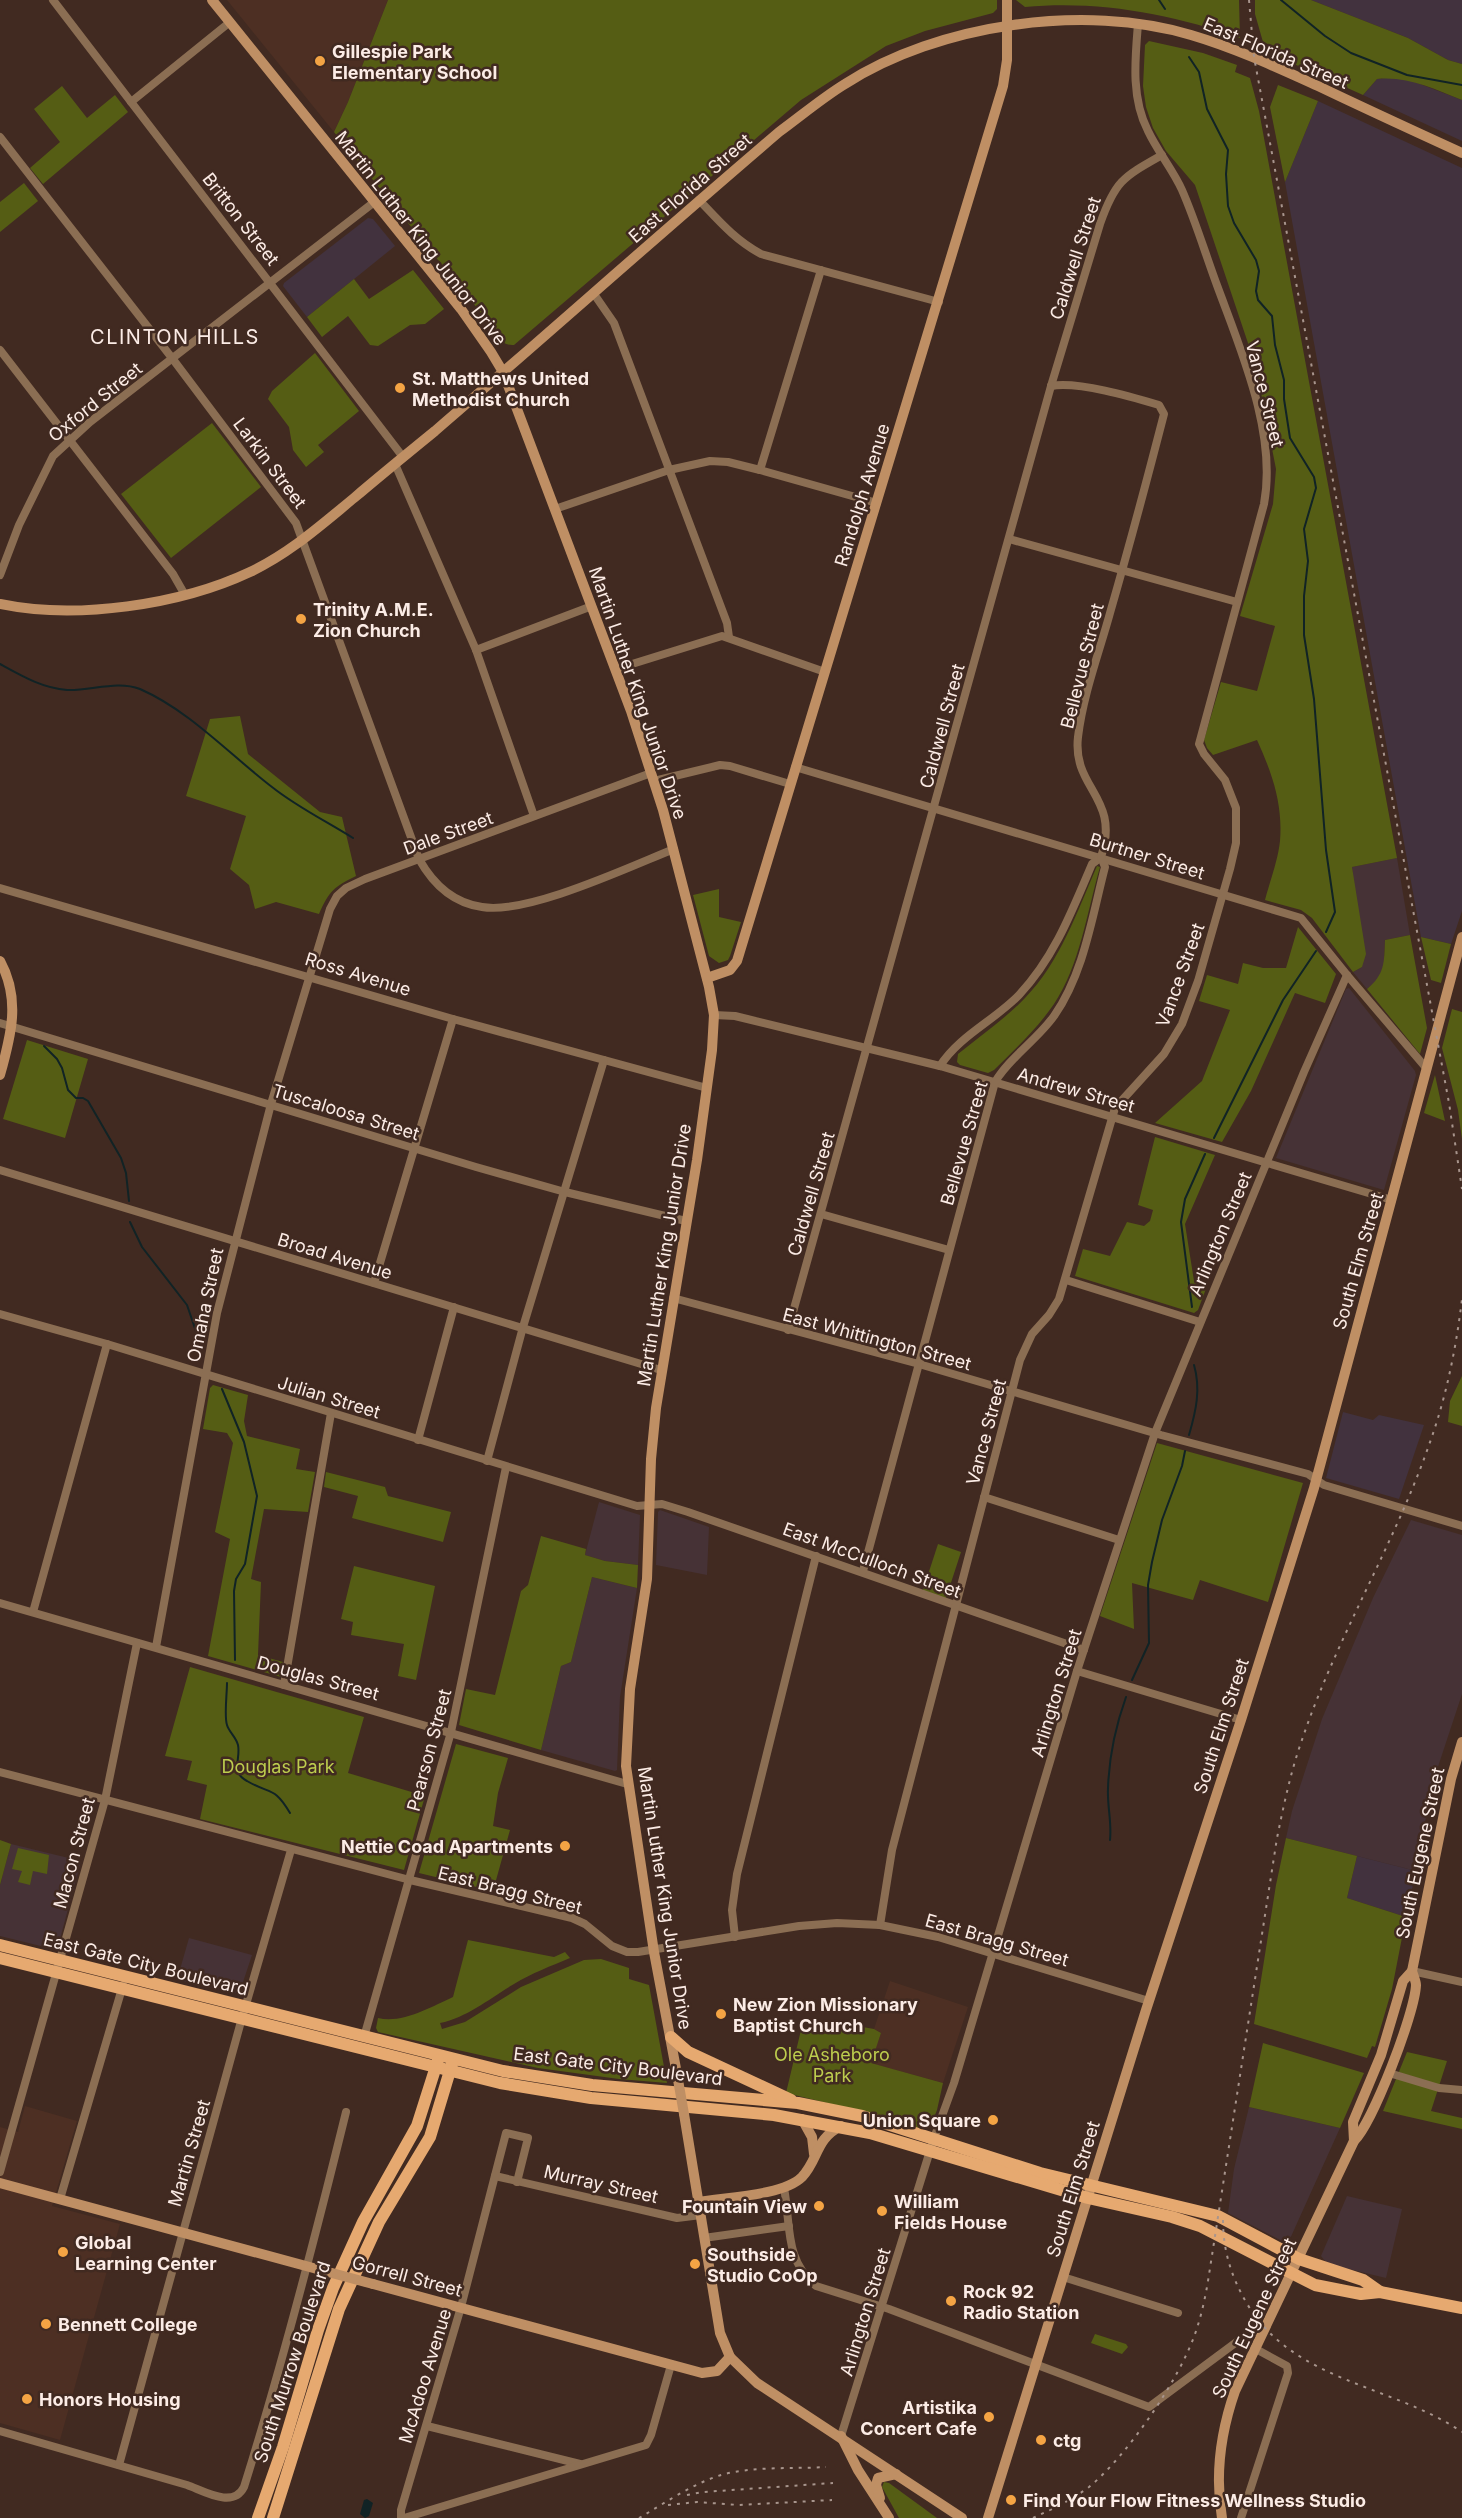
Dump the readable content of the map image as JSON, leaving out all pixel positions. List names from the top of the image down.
{
  "streets": {
    "main road": [
      "East Florida Street",
      "Martin Luther King Junior Drive",
      "Randolph Avenue",
      "South Elm Street",
      "South Eugene Street",
      "East Gate City Boulevard",
      "Gorrell Street",
      "South Murrow Boulevard"
    ],
    "street": [
      "Britton Street",
      "Caldwell Street",
      "Vance Street",
      "Oxford Street",
      "Larkin Street",
      "Bellevue Street",
      "Dale Street",
      "Burtner Street",
      "Ross Avenue",
      "Andrew Street",
      "Tuscaloosa Street",
      "Arlington Street",
      "Broad Avenue",
      "Omaha Street",
      "East Whittington Street",
      "Julian Street",
      "East McCulloch Street",
      "Douglas Street",
      "Pearson Street",
      "Macon Street",
      "East Bragg Street",
      "Martin Street",
      "Murray Street",
      "McAdoo Avenue"
    ]
  },
  "crossings": [
    ["East Florida Street", "Britton Street"],
    ["East Florida Street", "Martin Luther King Junior Drive"],
    ["East Florida Street", "Vance Street"],
    ["East Florida Street", "Larkin Street"],
    ["East Florida Street", "Randolph Avenue"],
    ["Britton Street", "Oxford Street"],
    ["Britton Street", "Dale Street"],
    ["Martin Luther King Junior Drive", "Oxford Street"],
    ["Martin Luther King Junior Drive", "Larkin Street"],
    ["Martin Luther King Junior Drive", "Randolph Avenue"],
    ["Martin Luther King Junior Drive", "Dale Street"],
    ["Martin Luther King Junior Drive", "Ross Avenue"],
    ["Martin Luther King Junior Drive", "Andrew Street"],
    ["Martin Luther King Junior Drive", "Tuscaloosa Street"],
    ["Martin Luther King Junior Drive", "Arlington Street"],
    ["Martin Luther King Junior Drive", "Broad Avenue"],
    ["Martin Luther King Junior Drive", "East Whittington Street"],
    ["Martin Luther King Junior Drive", "Julian Street"],
    ["Martin Luther King Junior Drive", "East McCulloch Street"],
    ["Martin Luther King Junior Drive", "Douglas Street"],
    ["Martin Luther King Junior Drive", "East Bragg Street"],
    ["Martin Luther King Junior Drive", "Murray Street"],
    ["Martin Luther King Junior Drive", "Gorrell Street"],
    ["Caldwell Street", "Vance Street"],
    ["Caldwell Street", "Bellevue Street"],
    ["Caldwell Street", "Burtner Street"],
    ["Caldwell Street", "Andrew Street"],
    ["Caldwell Street", "East Whittington Street"],
    ["Vance Street", "Burtner Street"],
    ["Vance Street", "Andrew Street"],
    ["Vance Street", "East Whittington Street"],
    ["Vance Street", "East McCulloch Street"],
    ["Vance Street", "East Bragg Street"],
    ["Oxford Street", "Larkin Street"],
    ["Larkin Street", "Dale Street"],
    ["Randolph Avenue", "Dale Street"],
    ["Randolph Avenue", "Burtner Street"],
    ["Bellevue Street", "Burtner Street"],
    ["Bellevue Street", "Andrew Street"],
    ["Bellevue Street", "East Whittington Street"],
    ["Bellevue Street", "East McCulloch Street"],
    ["Dale Street", "Ross Avenue"],
    ["Dale Street", "Omaha Street"],
    ["Burtner Street", "Arlington Street"],
    ["Burtner Street", "South Elm Street"],
    ["Ross Avenue", "Omaha Street"],
    ["Andrew Street", "Arlington Street"],
    ["Andrew Street", "South Elm Street"],
    ["Tuscaloosa Street", "Omaha Street"],
    ["Arlington Street", "East Whittington Street"],
    ["Arlington Street", "East McCulloch Street"],
    ["Arlington Street", "East Bragg Street"],
    ["Arlington Street", "East Gate City Boulevard"],
    ["Broad Avenue", "Omaha Street"],
    ["South Elm Street", "East Whittington Street"],
    ["South Elm Street", "East Bragg Street"],
    ["South Elm Street", "East Gate City Boulevard"],
    ["Omaha Street", "Julian Street"],
    ["Omaha Street", "Douglas Street"],
    ["Julian Street", "East McCulloch Street"],
    ["Julian Street", "Pearson Street"],
    ["Douglas Street", "Pearson Street"],
    ["Douglas Street", "Macon Street"],
    ["Pearson Street", "East Bragg Street"],
    ["Pearson Street", "East Gate City Boulevard"],
    ["Macon Street", "East Bragg Street"],
    ["Macon Street", "East Gate City Boulevard"],
    ["East Bragg Street", "Martin Street"],
    ["East Gate City Boulevard", "Martin Street"],
    ["East Gate City Boulevard", "South Murrow Boulevard"],
    ["Martin Street", "Gorrell Street"],
    ["Murray Street", "McAdoo Avenue"],
    ["Gorrell Street", "McAdoo Avenue"]
  ],
  "districts": ["CLINTON HILLS"],
  "parks": ["Douglas Park", "Ole Asheboro Park"],
  "places": [
    "Gillespie Park Elementary School",
    "St. Matthews United Methodist Church",
    "Trinity A.M.E. Zion Church",
    "Nettie Coad Apartments",
    "New Zion Missionary Baptist Church",
    "Union Square",
    "Fountain View",
    "William Fields House",
    "Global Learning Center",
    "Southside Studio CoOp",
    "Rock 92 Radio Station",
    "Bennett College",
    "Honors Housing",
    "Artistika Concert Cafe",
    "ctg",
    "Find Your Flow Fitness Wellness Studio"
  ]
}
